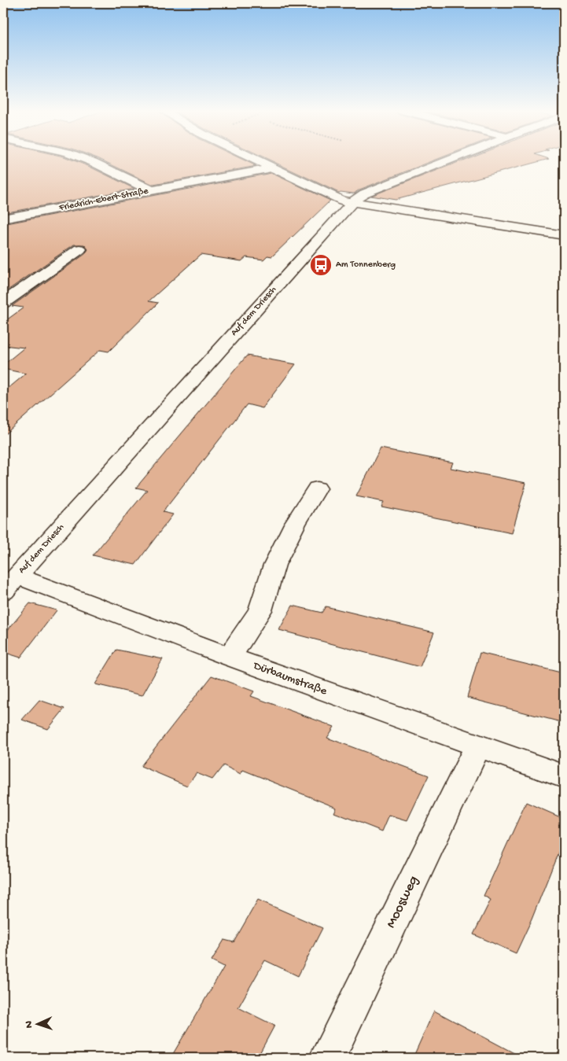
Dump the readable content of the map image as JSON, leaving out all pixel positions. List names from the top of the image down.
{
  "streets": {
    "street": [
      "Friedrich-Ebert-Straße",
      "Auf dem Driesch",
      "Dürbaumstraße",
      "Moosweg"
    ]
  },
  "crossings": [
    ["Auf dem Driesch", "Dürbaumstraße"],
    ["Dürbaumstraße", "Moosweg"]
  ],
  "places": {
    "bus stop": ["Am Tonnenberg"]
  },
  "north": "left"
}
